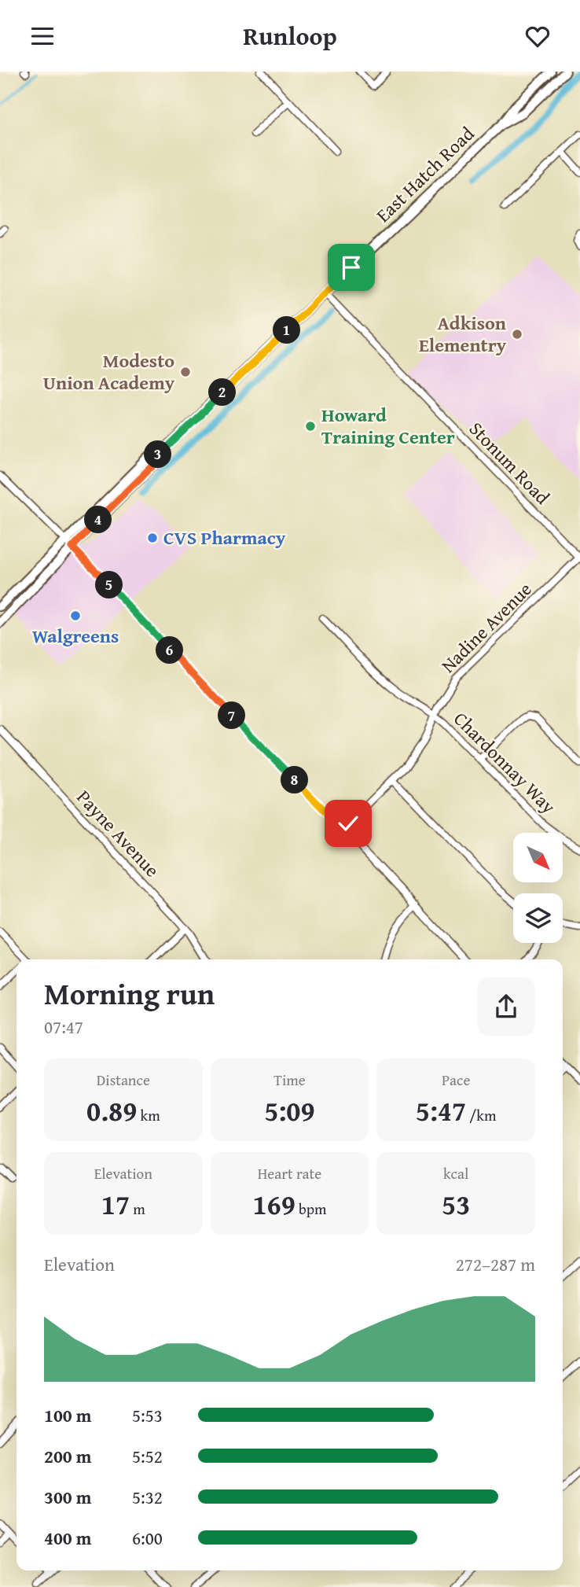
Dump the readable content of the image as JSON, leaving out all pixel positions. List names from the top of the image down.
{
  "streets": {
    "main road": ["East Hatch Road"],
    "street": [
      "Stonum Road",
      "Nadine Avenue",
      "Chardonnay Way",
      "Payne Avenue"
    ]
  },
  "crossings": [
    ["East Hatch Road", "Stonum Road"],
    ["Stonum Road", "Nadine Avenue"],
    ["Nadine Avenue", "Chardonnay Way"]
  ],
  "places": [
    "Adkison Elementry",
    "Modesto Union Academy",
    "Howard Training Center",
    "CVS Pharmacy",
    "Walgreens"
  ],
  "north": "bottom right",
  "page": {
    "header": "Runloop",
    "pins": [
      "1",
      "2",
      "3",
      "4",
      "5",
      "6",
      "7",
      "8"
    ],
    "heading": ["Morning run", "07:47"],
    "stats": [
      ["Distance", "0.89 km"],
      ["Time", "5:09"],
      ["Pace", "5:47 /km"],
      ["Elevation", "17 m"],
      ["Heart rate", "169 bpm"],
      ["kcal", "53"]
    ],
    "chart": ["Elevation", "272–287 m"],
    "list": [
      {
        "name": "100 m",
        "note": "5:53"
      },
      {
        "name": "200 m",
        "note": "5:52"
      },
      {
        "name": "300 m",
        "note": "5:32"
      },
      {
        "name": "400 m",
        "note": "6:00"
      }
    ]
  }
}
